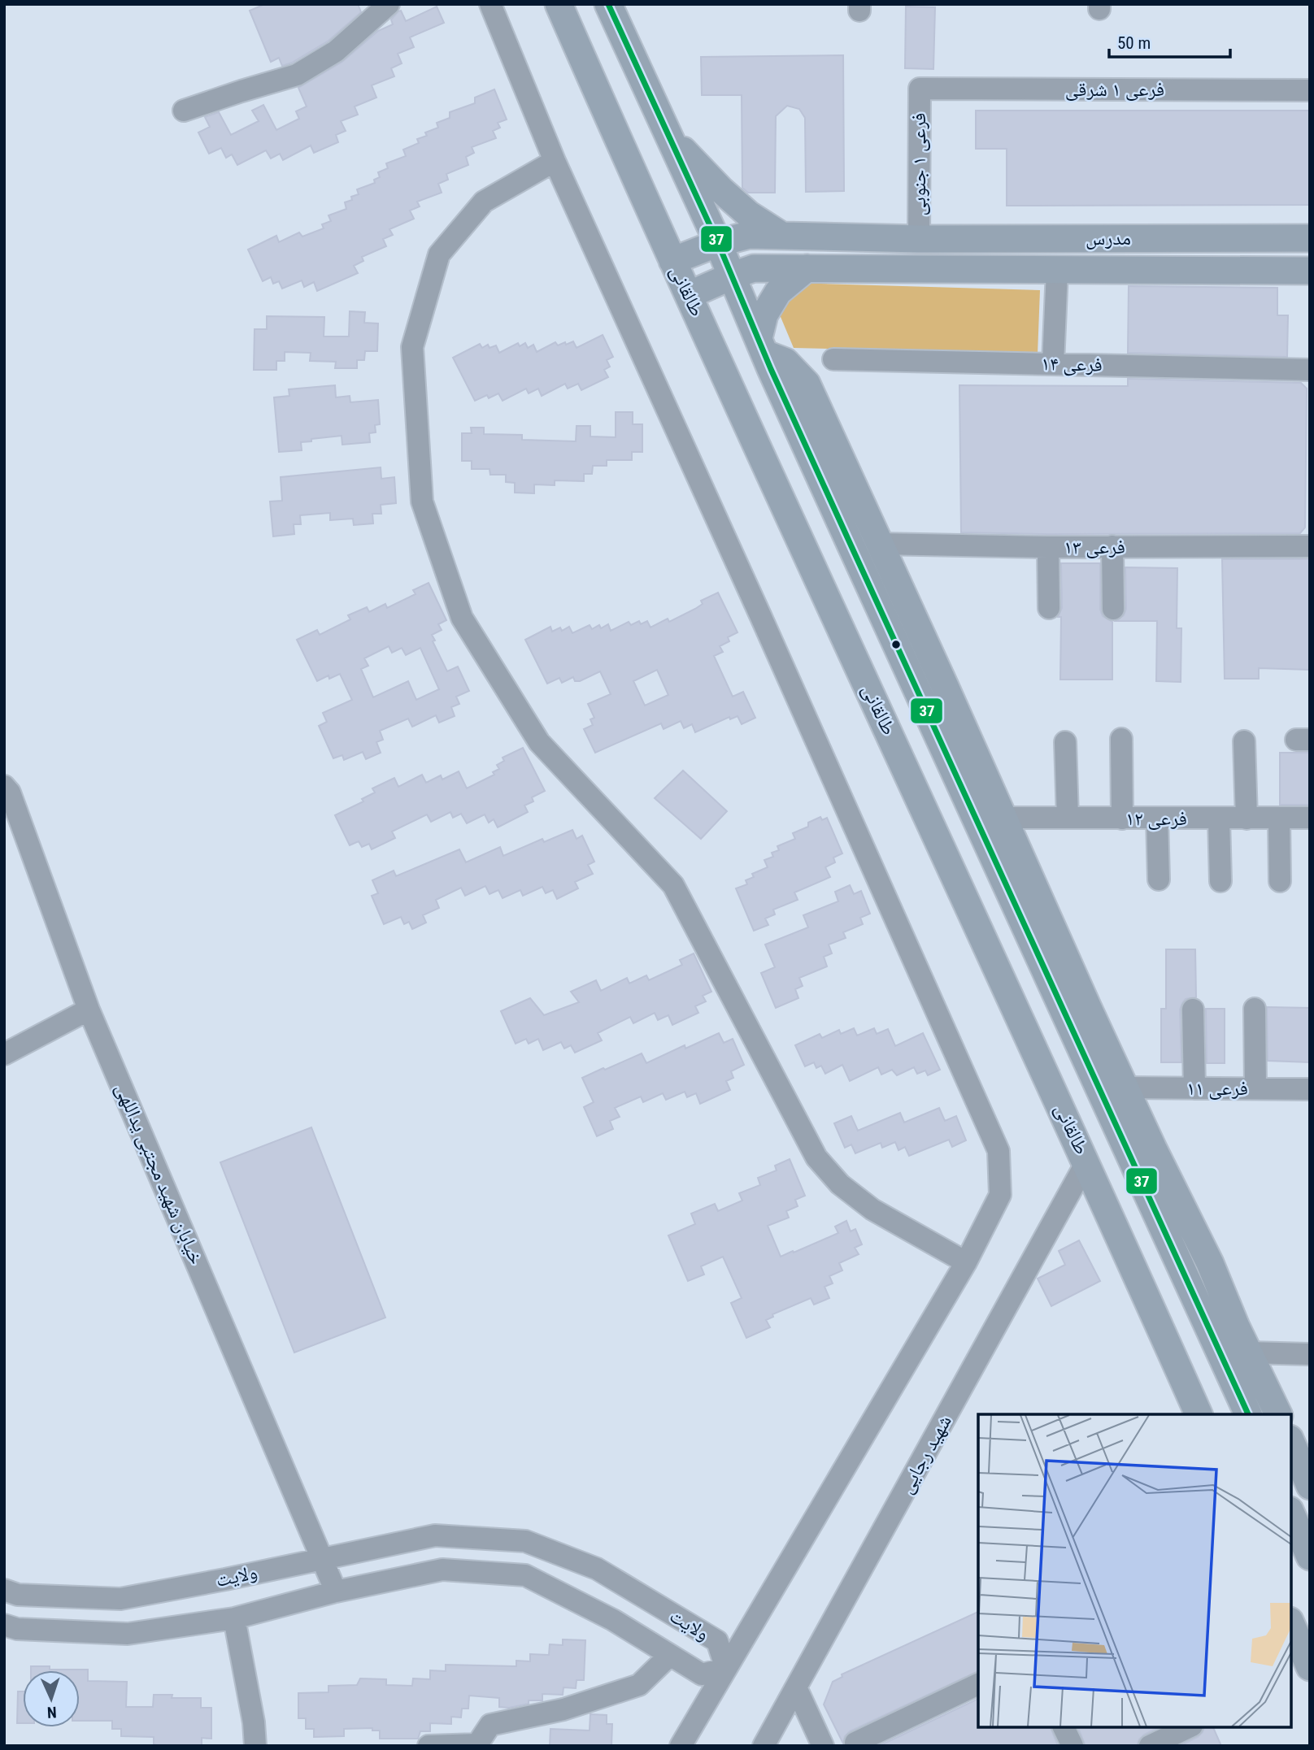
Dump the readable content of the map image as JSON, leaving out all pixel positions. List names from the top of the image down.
{
  "streets": {
    "main road": ["مدرس", "طالقانی"],
    "street": [
      "فرعی ۱ شرقی",
      "فرعی ۱ جنوبی",
      "فرعی ۱۴",
      "فرعی ۱۳",
      "فرعی ۱۲",
      "فرعی ۱۱",
      "خیابان شهید مجتبی یداللهی",
      "شهید رجایی",
      "ولایت"
    ]
  },
  "crossings": [
    ["فرعی ۱ شرقی", "فرعی ۱ جنوبی"],
    ["فرعی ۱ جنوبی", "مدرس"],
    ["مدرس", "طالقانی"],
    ["طالقانی", "شهید رجایی"],
    ["خیابان شهید مجتبی یداللهی", "ولایت"]
  ],
  "lines": ["transit line 37"],
  "scale_bar": "50 m",
  "north": "bottom"
}
